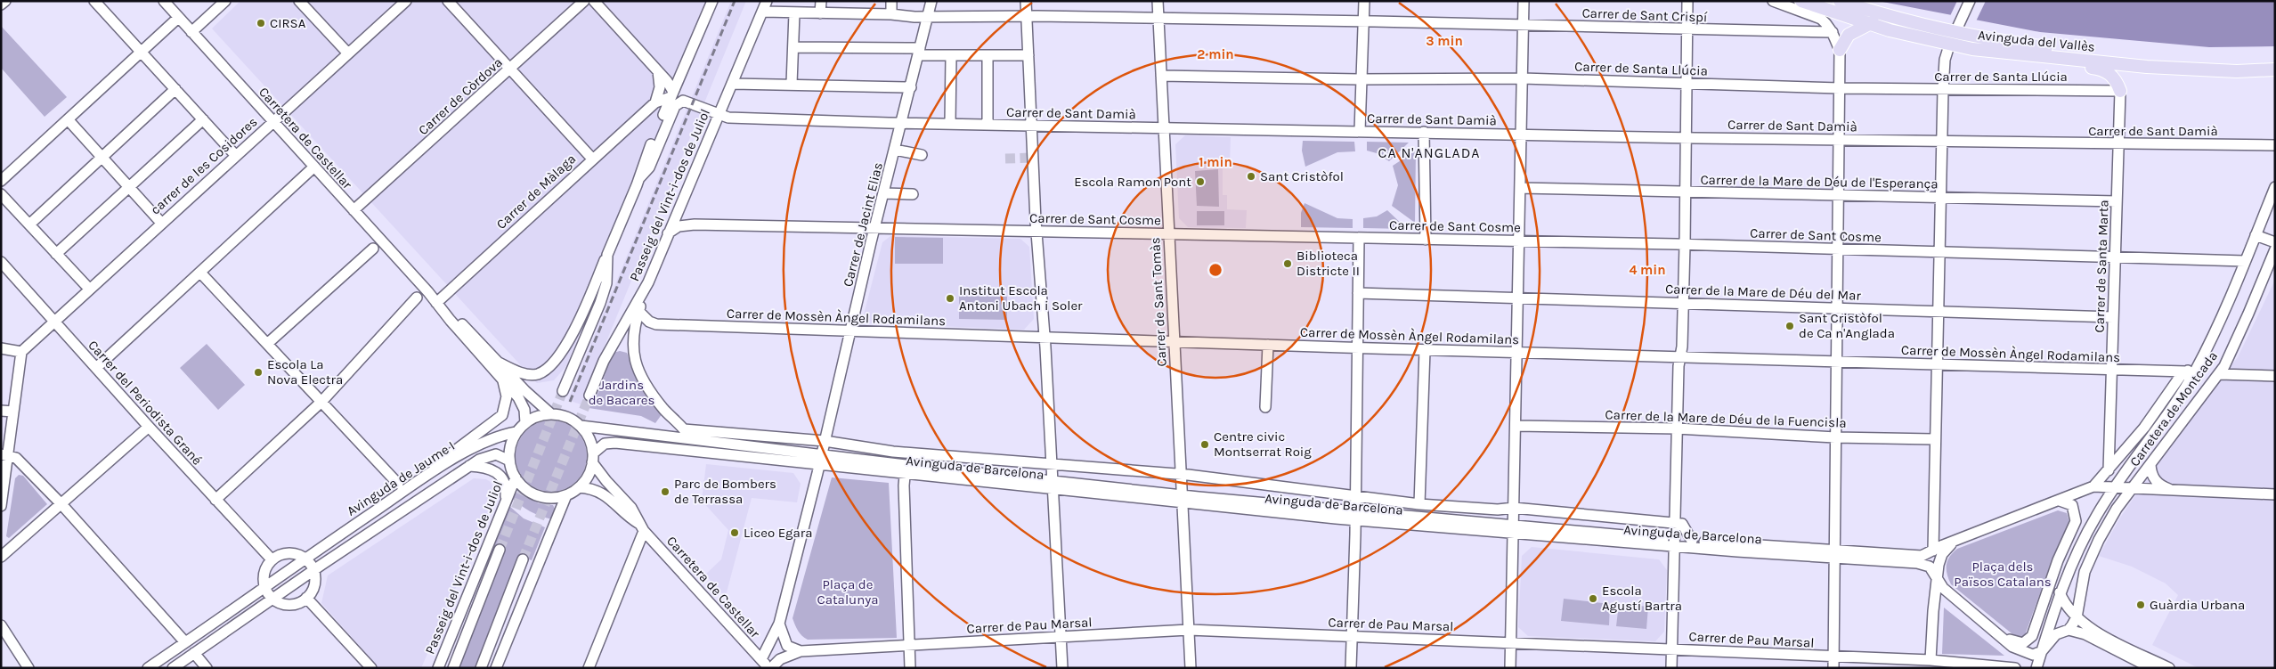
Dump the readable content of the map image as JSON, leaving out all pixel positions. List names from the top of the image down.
{
  "streets": {
    "main road": ["Avinguda del Vallès"],
    "street": [
      "Carrer de Sant Crispí",
      "Carrer de Santa Llúcia",
      "Carrer de Còrdova",
      "Carrer de Sant Damià",
      "Carretera de Castellar",
      "carrer de les Cosidores",
      "Carrer de la Mare de Déu de l'Esperança",
      "Carrer de Màlaga",
      "Passeig del Vint-i-dos de Juliol",
      "Carrer de Sant Cosme",
      "Carrer de Jacint Elias",
      "Carrer de Santa Marta",
      "Carrer de la Mare de Déu del Mar",
      "Carrer de Sant Tomàs",
      "Carrer de Mossèn Àngel Rodamilans",
      "Carrer del Periodista Grané",
      "Carretera de Montcada",
      "Carrer de la Mare de Déu de la Fuencisla",
      "Avinguda de Barcelona",
      "Avinguda de Jaume I",
      "Carrer de Pau Marsal"
    ]
  },
  "crossings": [
    ["Carrer de Sant Crispí", "Passeig del Vint-i-dos de Juliol"],
    ["Carrer de Sant Crispí", "Carrer de Jacint Elias"],
    ["Carrer de Sant Crispí", "Carrer de Sant Tomàs"],
    ["Carrer de Santa Llúcia", "Carrer de Santa Marta"],
    ["Carrer de Santa Llúcia", "Carrer de Sant Tomàs"],
    ["Carrer de Còrdova", "Carretera de Castellar"],
    ["Carrer de Sant Damià", "Passeig del Vint-i-dos de Juliol"],
    ["Carrer de Sant Damià", "Carrer de Jacint Elias"],
    ["Carrer de Sant Damià", "Carrer de Santa Marta"],
    ["Carrer de Sant Damià", "Carrer de Sant Tomàs"],
    ["Carretera de Castellar", "carrer de les Cosidores"],
    ["Carretera de Castellar", "Carrer de Màlaga"],
    ["Carretera de Castellar", "Passeig del Vint-i-dos de Juliol"],
    ["Carretera de Castellar", "Carrer de Jacint Elias"],
    ["Carretera de Castellar", "Avinguda de Barcelona"],
    ["Carretera de Castellar", "Avinguda de Jaume I"],
    ["Carretera de Castellar", "Carrer de Pau Marsal"],
    ["carrer de les Cosidores", "Carrer del Periodista Grané"],
    ["Carrer de la Mare de Déu de l'Esperança", "Carrer de Santa Marta"],
    ["Carrer de Màlaga", "Passeig del Vint-i-dos de Juliol"],
    ["Passeig del Vint-i-dos de Juliol", "Carrer de Sant Cosme"],
    ["Passeig del Vint-i-dos de Juliol", "Avinguda de Barcelona"],
    ["Passeig del Vint-i-dos de Juliol", "Avinguda de Jaume I"],
    ["Carrer de Sant Cosme", "Carrer de Jacint Elias"],
    ["Carrer de Sant Cosme", "Carrer de Santa Marta"],
    ["Carrer de Sant Cosme", "Carrer de Sant Tomàs"],
    ["Carrer de Sant Cosme", "Carretera de Montcada"],
    ["Carrer de Jacint Elias", "Carrer de Mossèn Àngel Rodamilans"],
    ["Carrer de Jacint Elias", "Avinguda de Barcelona"],
    ["Carrer de Santa Marta", "Carrer de la Mare de Déu del Mar"],
    ["Carrer de Santa Marta", "Carrer de Mossèn Àngel Rodamilans"],
    ["Carrer de Santa Marta", "Carretera de Montcada"],
    ["Carrer de Sant Tomàs", "Carrer de Mossèn Àngel Rodamilans"],
    ["Carrer de Sant Tomàs", "Avinguda de Barcelona"],
    ["Carrer de Sant Tomàs", "Carrer de Pau Marsal"],
    ["Carrer de Mossèn Àngel Rodamilans", "Carretera de Montcada"],
    ["Carretera de Montcada", "Avinguda de Barcelona"],
    ["Avinguda de Barcelona", "Avinguda de Jaume I"]
  ],
  "districts": ["CA N'ANGLADA"],
  "parks": ["Jardins de Bacares", "Plaça dels Països Catalans", "Plaça de Catalunya"],
  "places": [
    "CIRSA",
    "Sant Cristòfol",
    "Escola Ramon Pont",
    "Biblioteca Districte II",
    "Institut Escola Antoni Ubach i Soler",
    "Sant Cristòfol de Ca n'Anglada",
    "Escola La Nova Electra",
    "Centre civic Montserrat Roig",
    "Parc de Bombers de Terrassa",
    "Liceo Egara",
    "Escola Agustí Bartra",
    "Guàrdia Urbana"
  ],
  "rings": [
    "3 min",
    "2 min",
    "1 min",
    "4 min"
  ]
}
